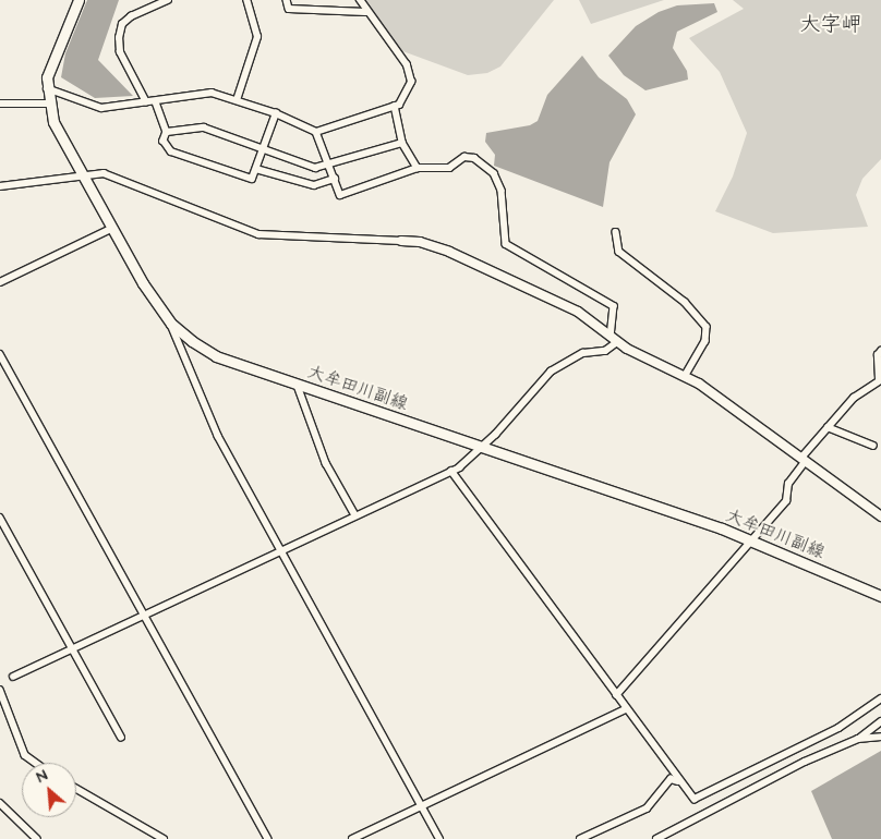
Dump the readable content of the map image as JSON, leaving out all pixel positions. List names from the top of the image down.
{
  "streets": {
    "main road": ["大牟田川副線"]
  },
  "districts": ["大字岬"],
  "north": "top left"
}
